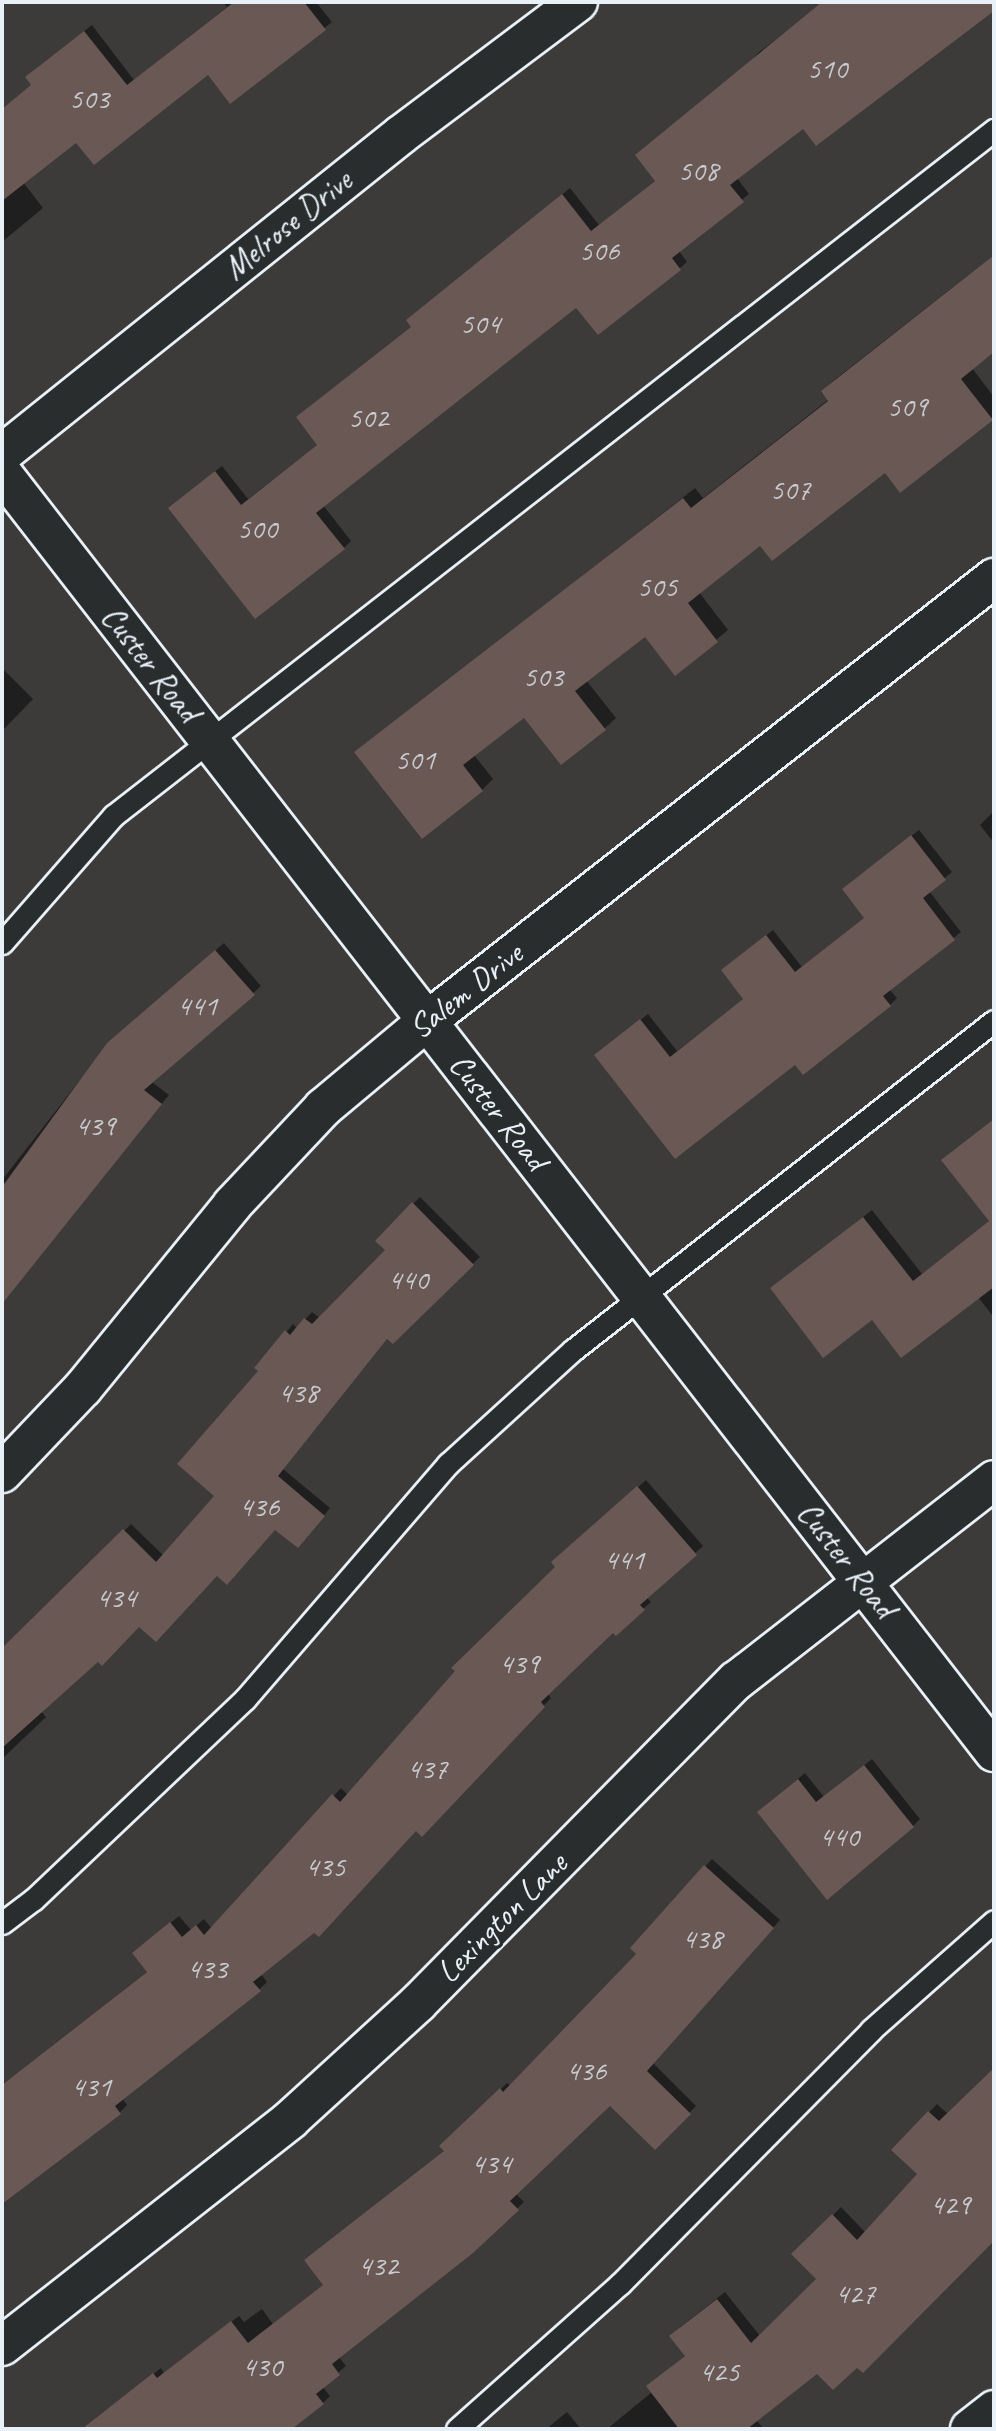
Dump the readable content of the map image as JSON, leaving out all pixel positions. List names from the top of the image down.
{
  "streets": {
    "street": [
      "Melrose Drive",
      "Custer Road",
      "Salem Drive",
      "Lexington Lane"
    ]
  },
  "crossings": [
    ["Custer Road", "Salem Drive"],
    ["Custer Road", "Lexington Lane"]
  ],
  "house_numbers": [
    "510",
    "503",
    "508",
    "506",
    "504",
    "509",
    "502",
    "507",
    "500",
    "505",
    "503",
    "501",
    "441",
    "439",
    "440",
    "438",
    "436",
    "441",
    "434",
    "439",
    "437",
    "440",
    "435",
    "438",
    "433",
    "436",
    "431",
    "434",
    "429",
    "432",
    "427",
    "430",
    "425"
  ]
}
